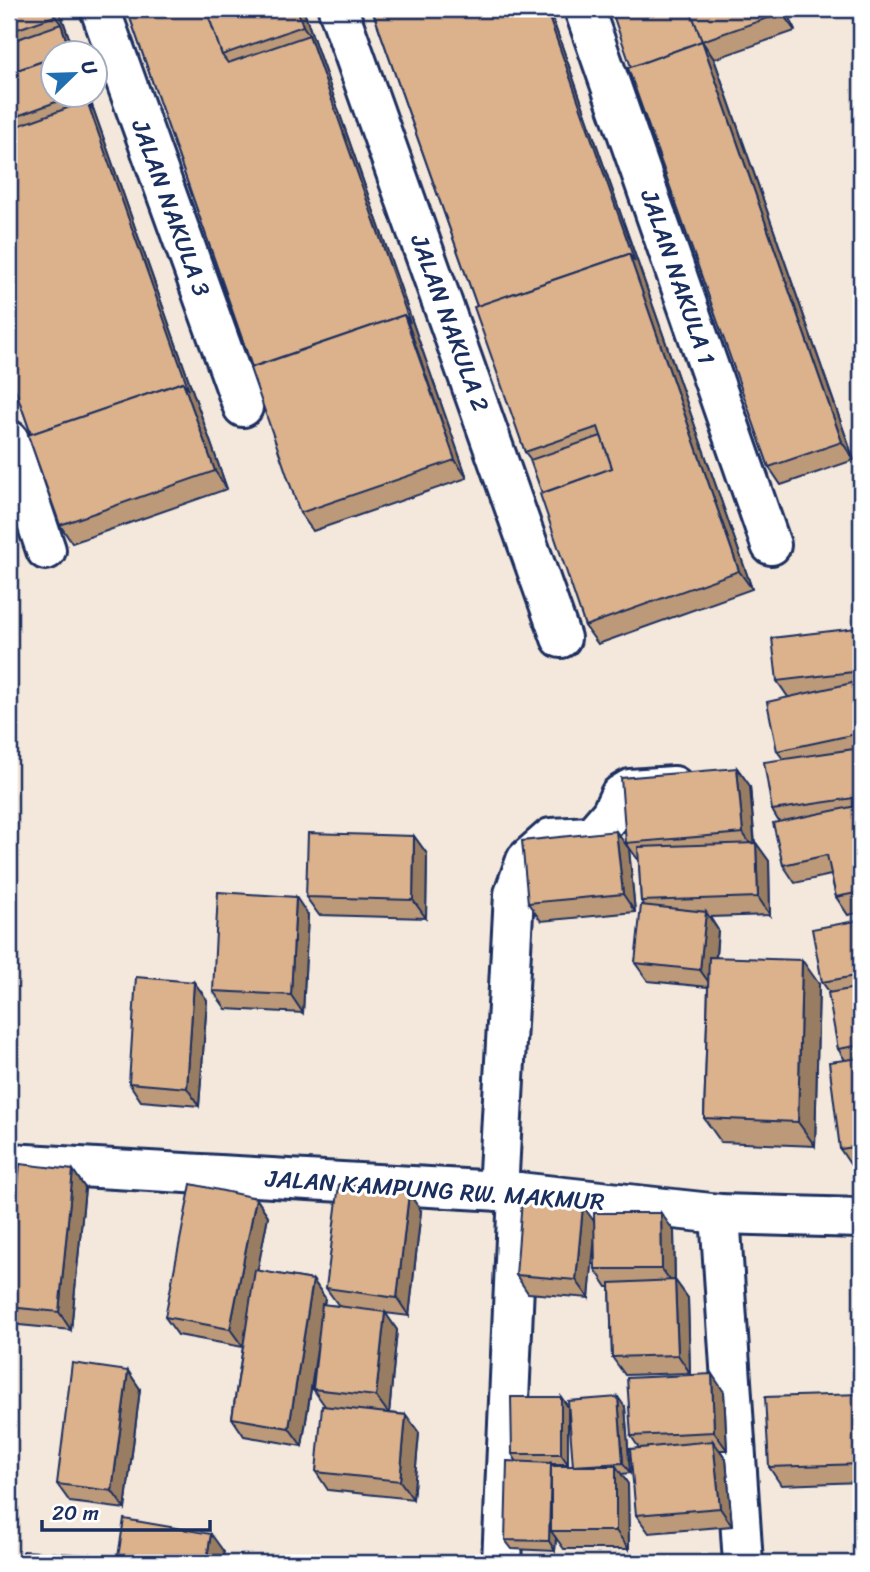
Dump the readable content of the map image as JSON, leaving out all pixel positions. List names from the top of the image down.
{
  "streets": {
    "street": [
      "JALAN NAKULA 3",
      "JALAN NAKULA 1",
      "JALAN NAKULA 2",
      "JALAN KAMPUNG RW. MAKMUR"
    ]
  },
  "scale_bar": "20 m",
  "north": "top right"
}
